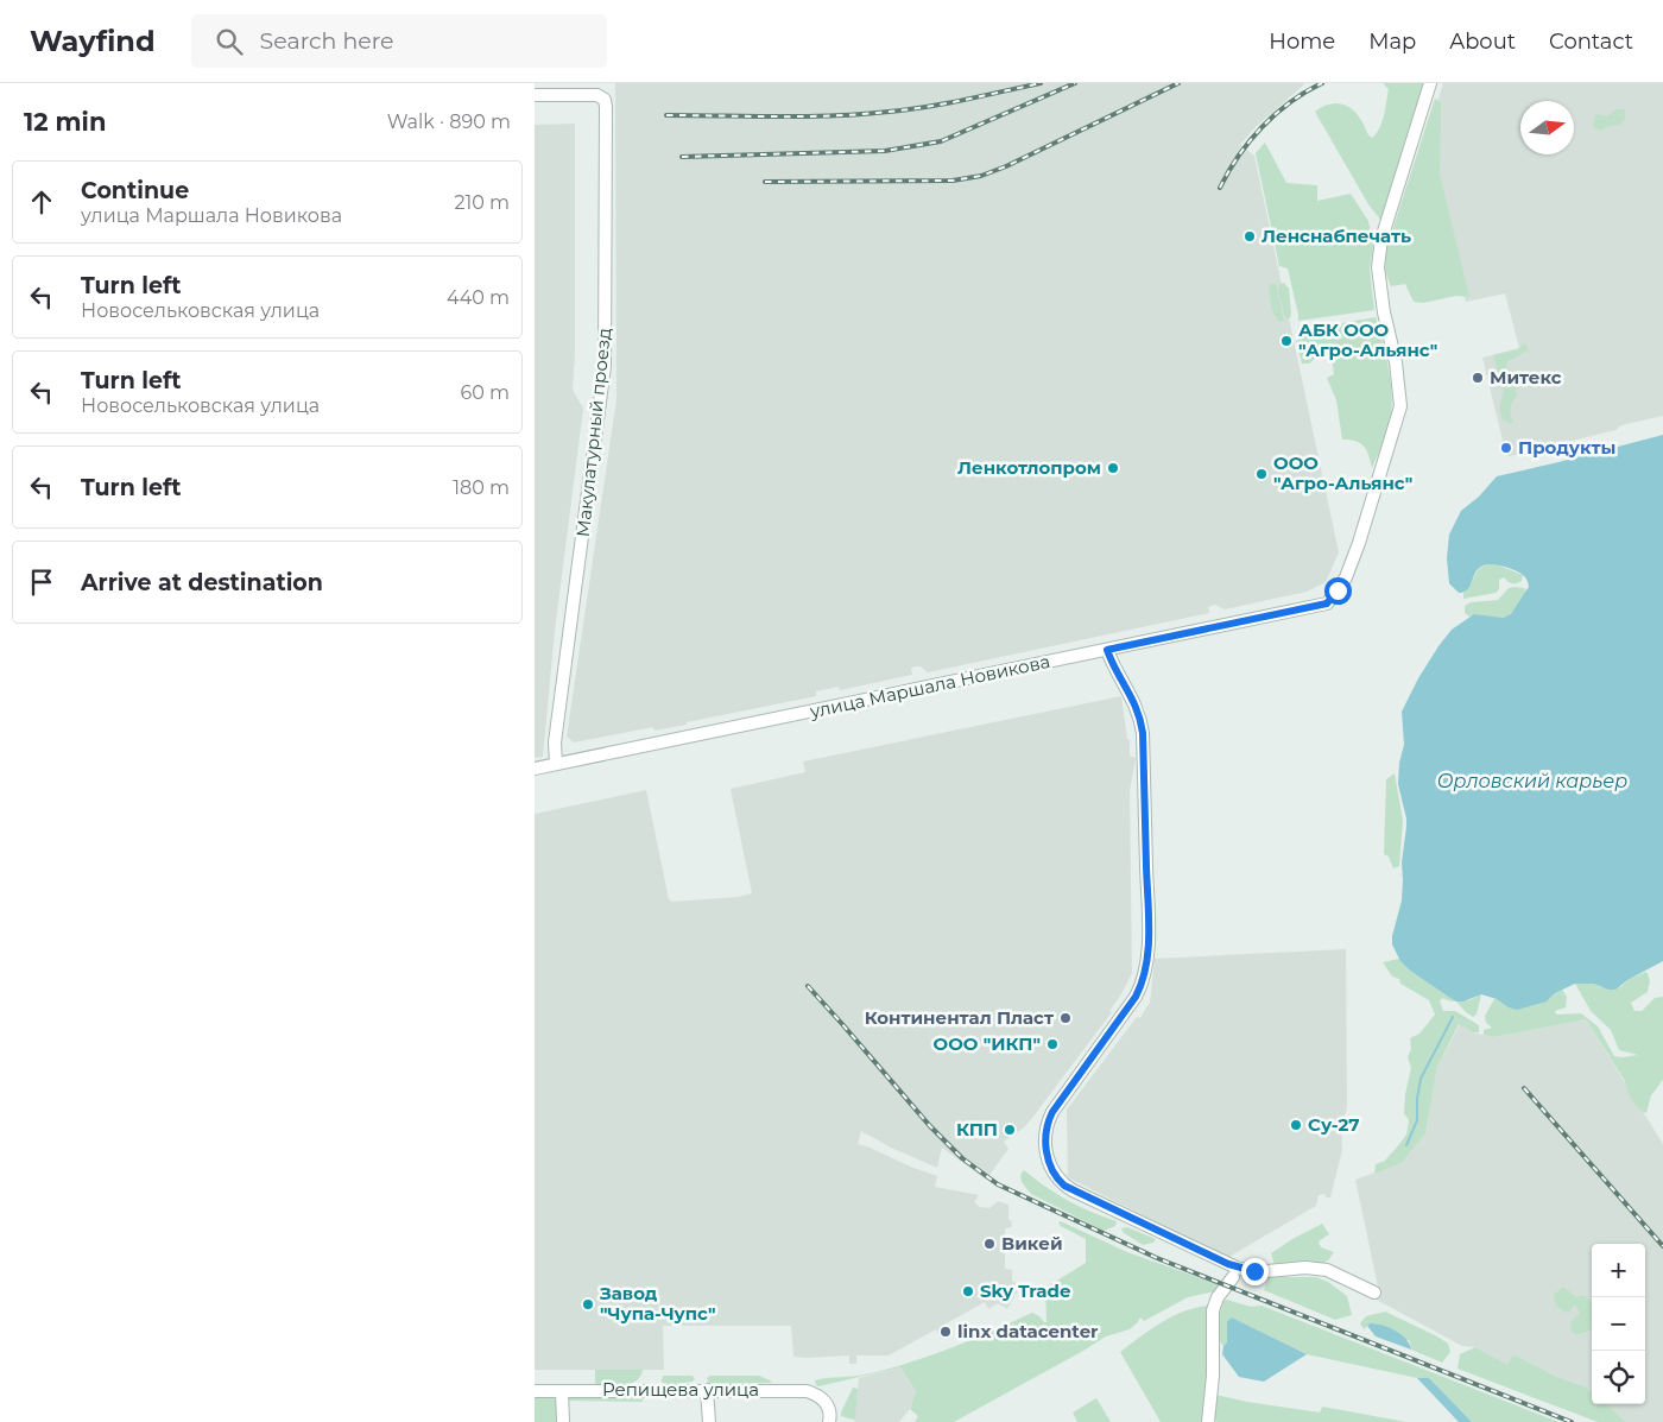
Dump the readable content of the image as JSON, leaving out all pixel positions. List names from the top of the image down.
{
  "streets": {
    "street": ["Макулатурный проезд", "улица Маршала Новикова", "Репищева улица"]
  },
  "crossings": [
    ["Макулатурный проезд", "улица Маршала Новикова"]
  ],
  "water": ["Орловский карьер"],
  "places": [
    "Ленснабпечать",
    "АБК ООО \"Агро-Альянс\"",
    "Митекс",
    "Продукты",
    "Ленкотлопром",
    "ООО \"Агро-Альянс\"",
    "Континентал Пласт",
    "ООО \"ИКП\"",
    "Су-27",
    "КПП",
    "Викей",
    "Sky Trade",
    "Завод \"Чупа-Чупс\"",
    "linx datacenter"
  ],
  "north": "right",
  "page": {
    "header": "Wayfind",
    "search": "Search here",
    "nav": [
      "Home",
      "Map",
      "About",
      "Contact"
    ],
    "heading": ["12 min", "Walk · 890 m"],
    "list": [
      ["Continue", "улица Маршала Новикова", "210 m"],
      ["Turn left", "Новосельковская улица", "440 m"],
      ["Turn left", "Новосельковская улица", "60 m"],
      ["Turn left", "180 m"],
      "Arrive at destination"
    ],
    "map_buttons": ["+", "−"]
  }
}
